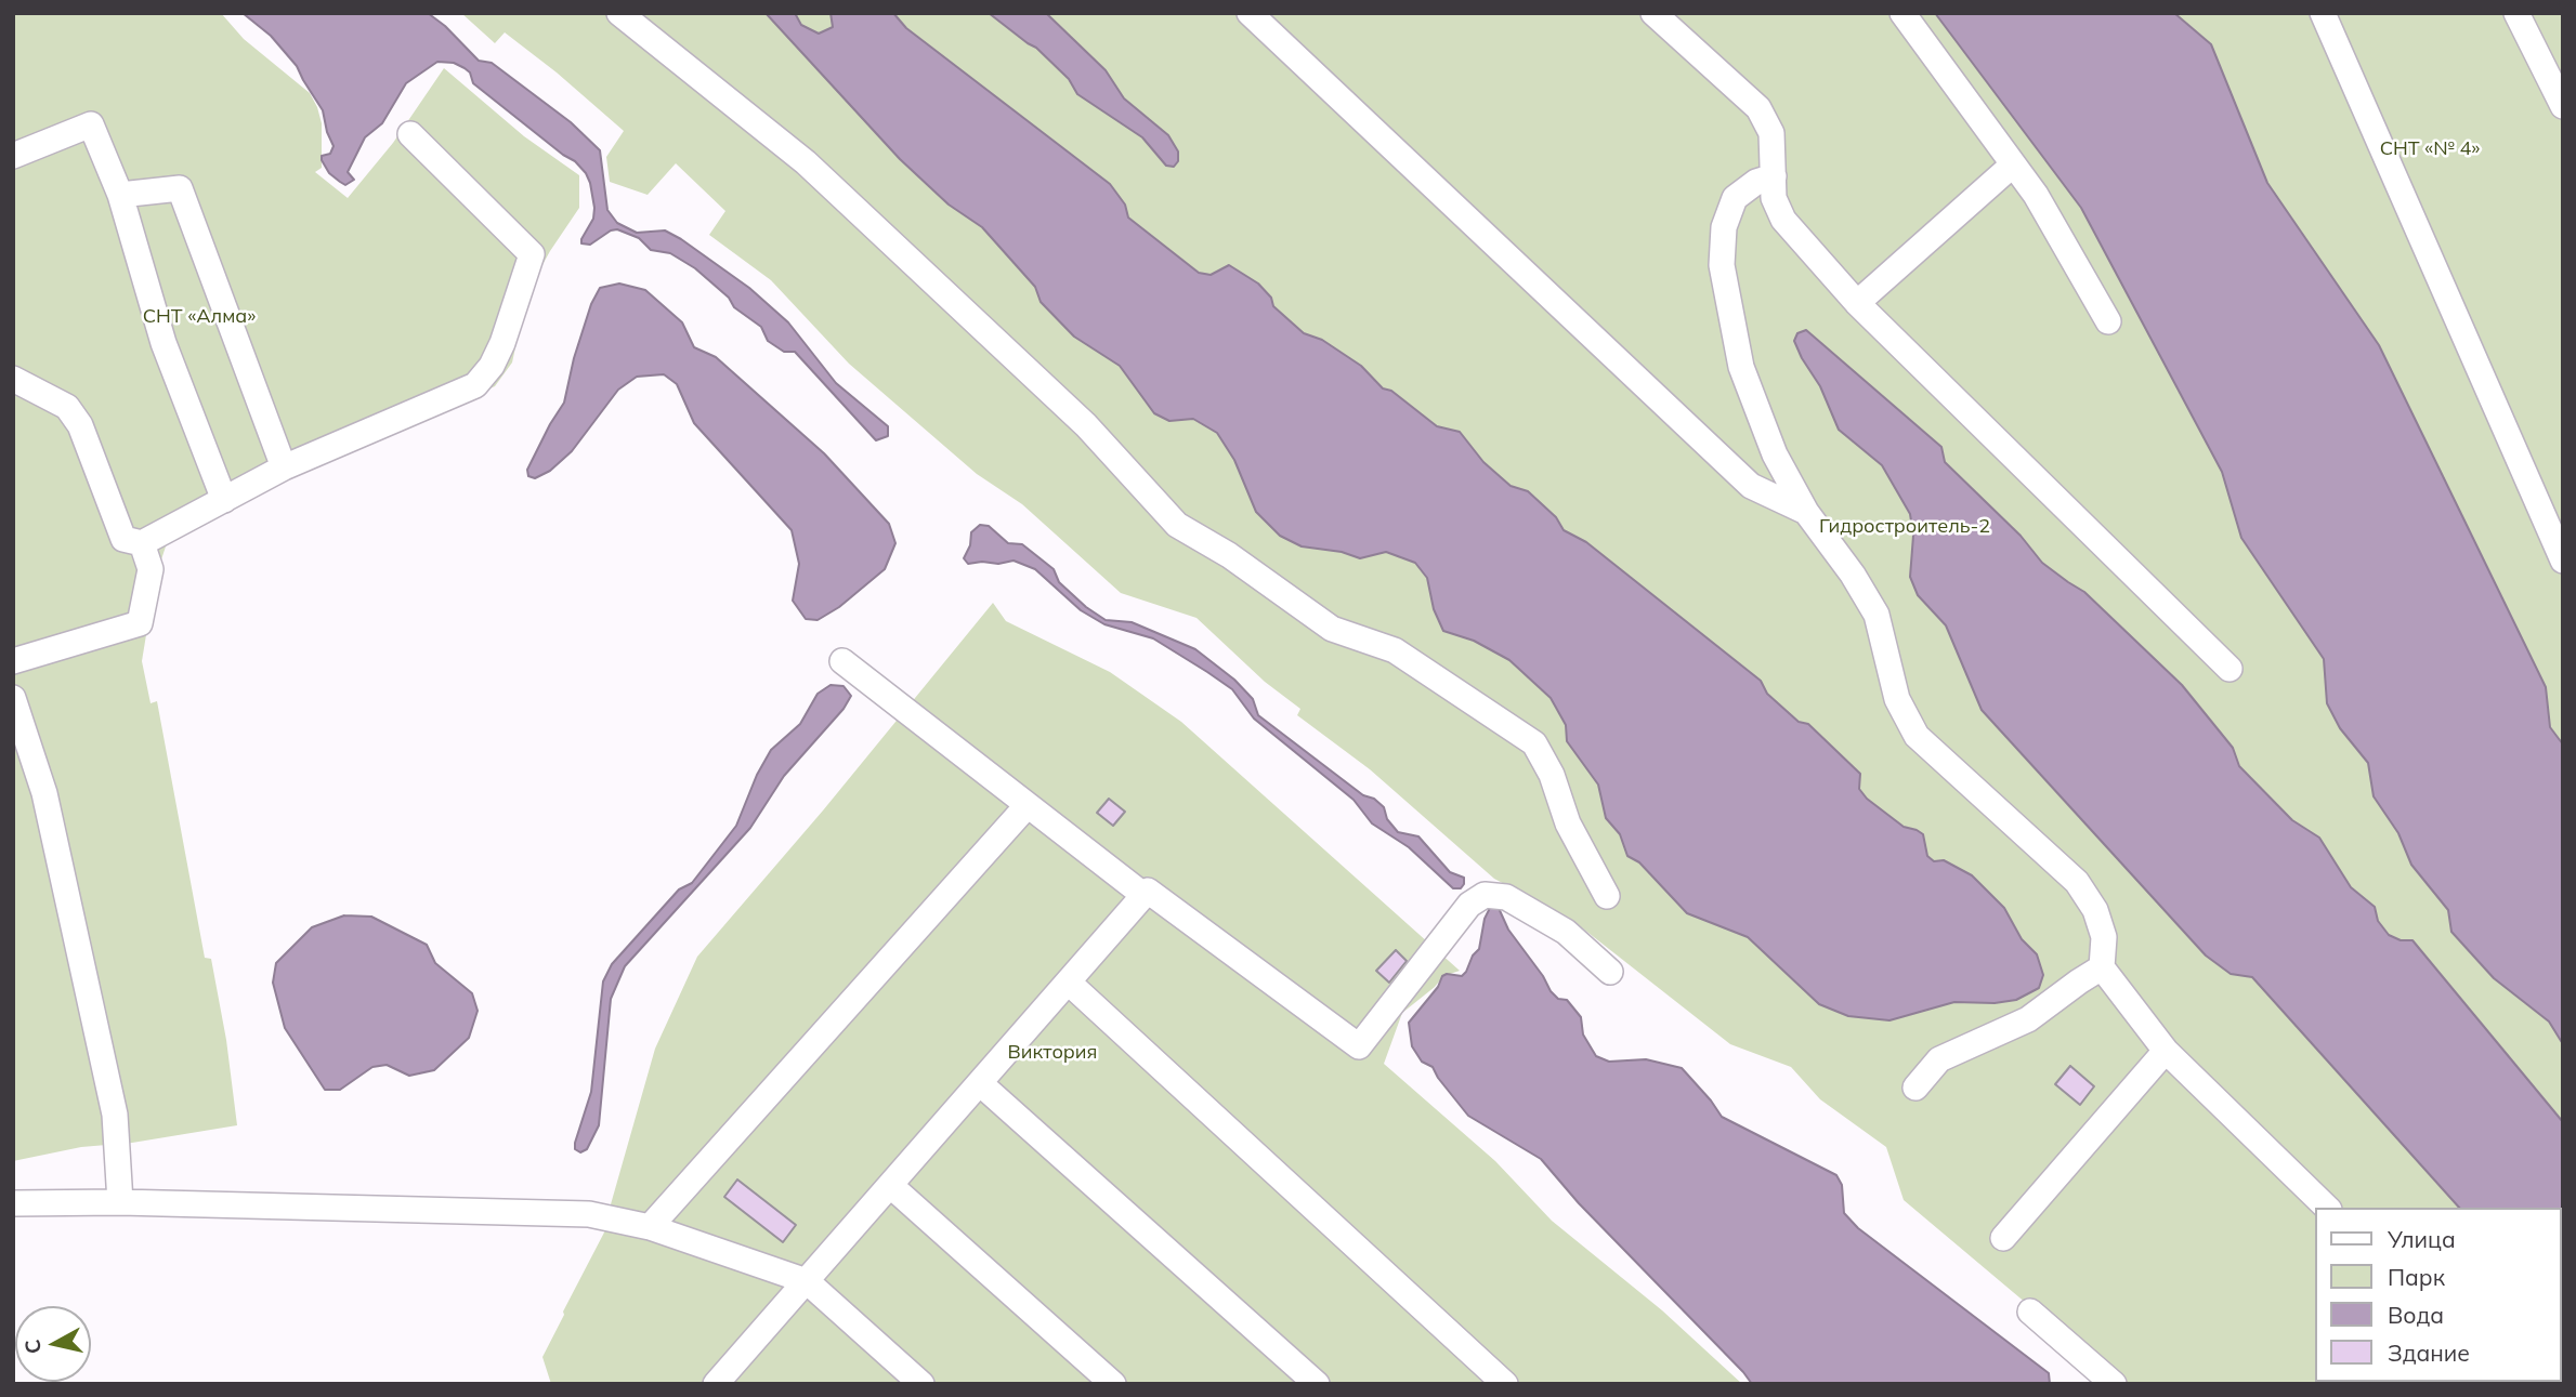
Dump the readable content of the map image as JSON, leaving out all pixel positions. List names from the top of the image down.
{
  "parks": [
    "СНТ «№ 4»",
    "СНТ «Алма»",
    "Гидростроитель-2",
    "Виктория"
  ],
  "legend": [
    "Улица",
    "Парк",
    "Вода",
    "Здание"
  ],
  "north": "left"
}
